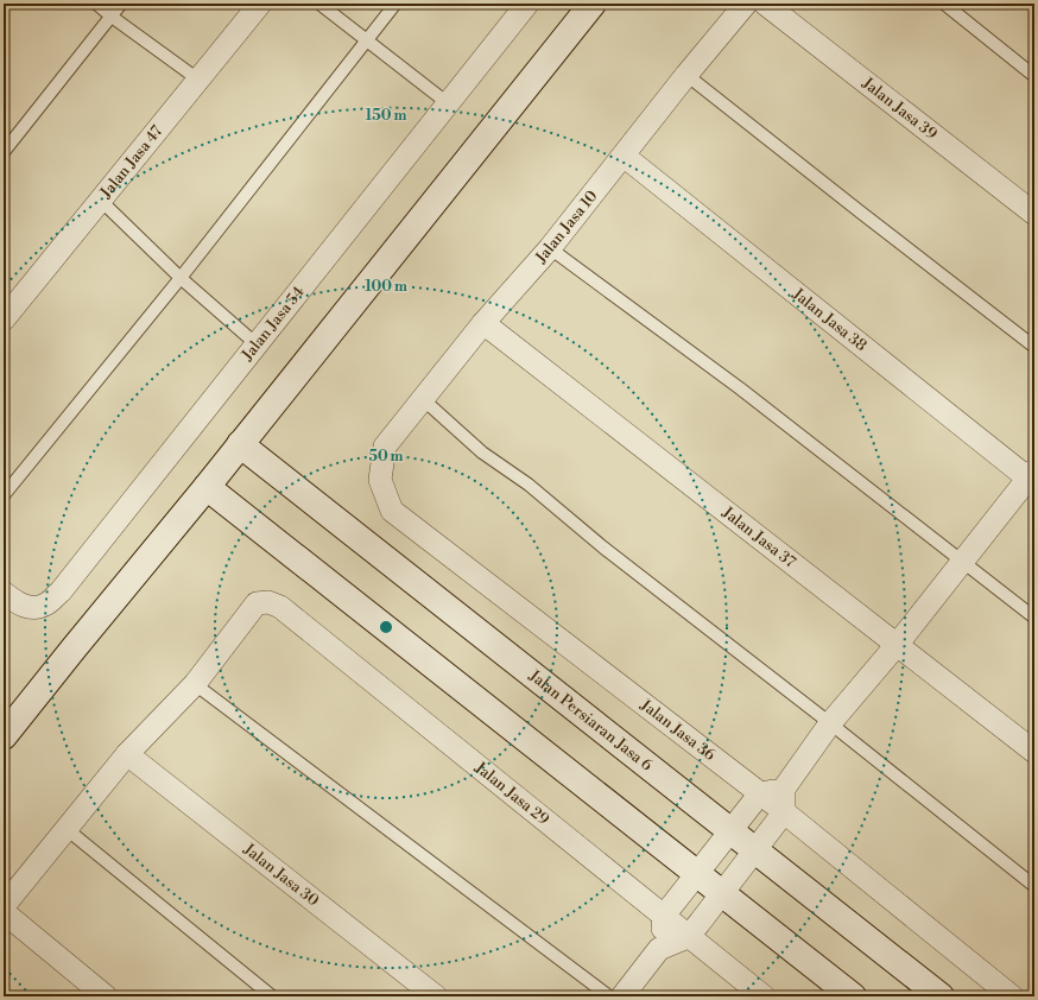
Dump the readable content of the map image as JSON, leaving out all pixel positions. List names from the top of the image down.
{
  "streets": {
    "street": [
      "Jalan Jasa 39",
      "Jalan Jasa 47",
      "Jalan Jasa 10",
      "Jalan Jasa 38",
      "Jalan Jasa 54",
      "Jalan Jasa 37",
      "Jalan Persiaran Jasa 6",
      "Jalan Jasa 36",
      "Jalan Jasa 29",
      "Jalan Jasa 30"
    ]
  },
  "crossings": [
    ["Jalan Jasa 10", "Jalan Jasa 38"],
    ["Jalan Jasa 10", "Jalan Jasa 37"],
    ["Jalan Jasa 10", "Jalan Jasa 36"]
  ],
  "rings": ["150 m", "100 m", "50 m"]
}
